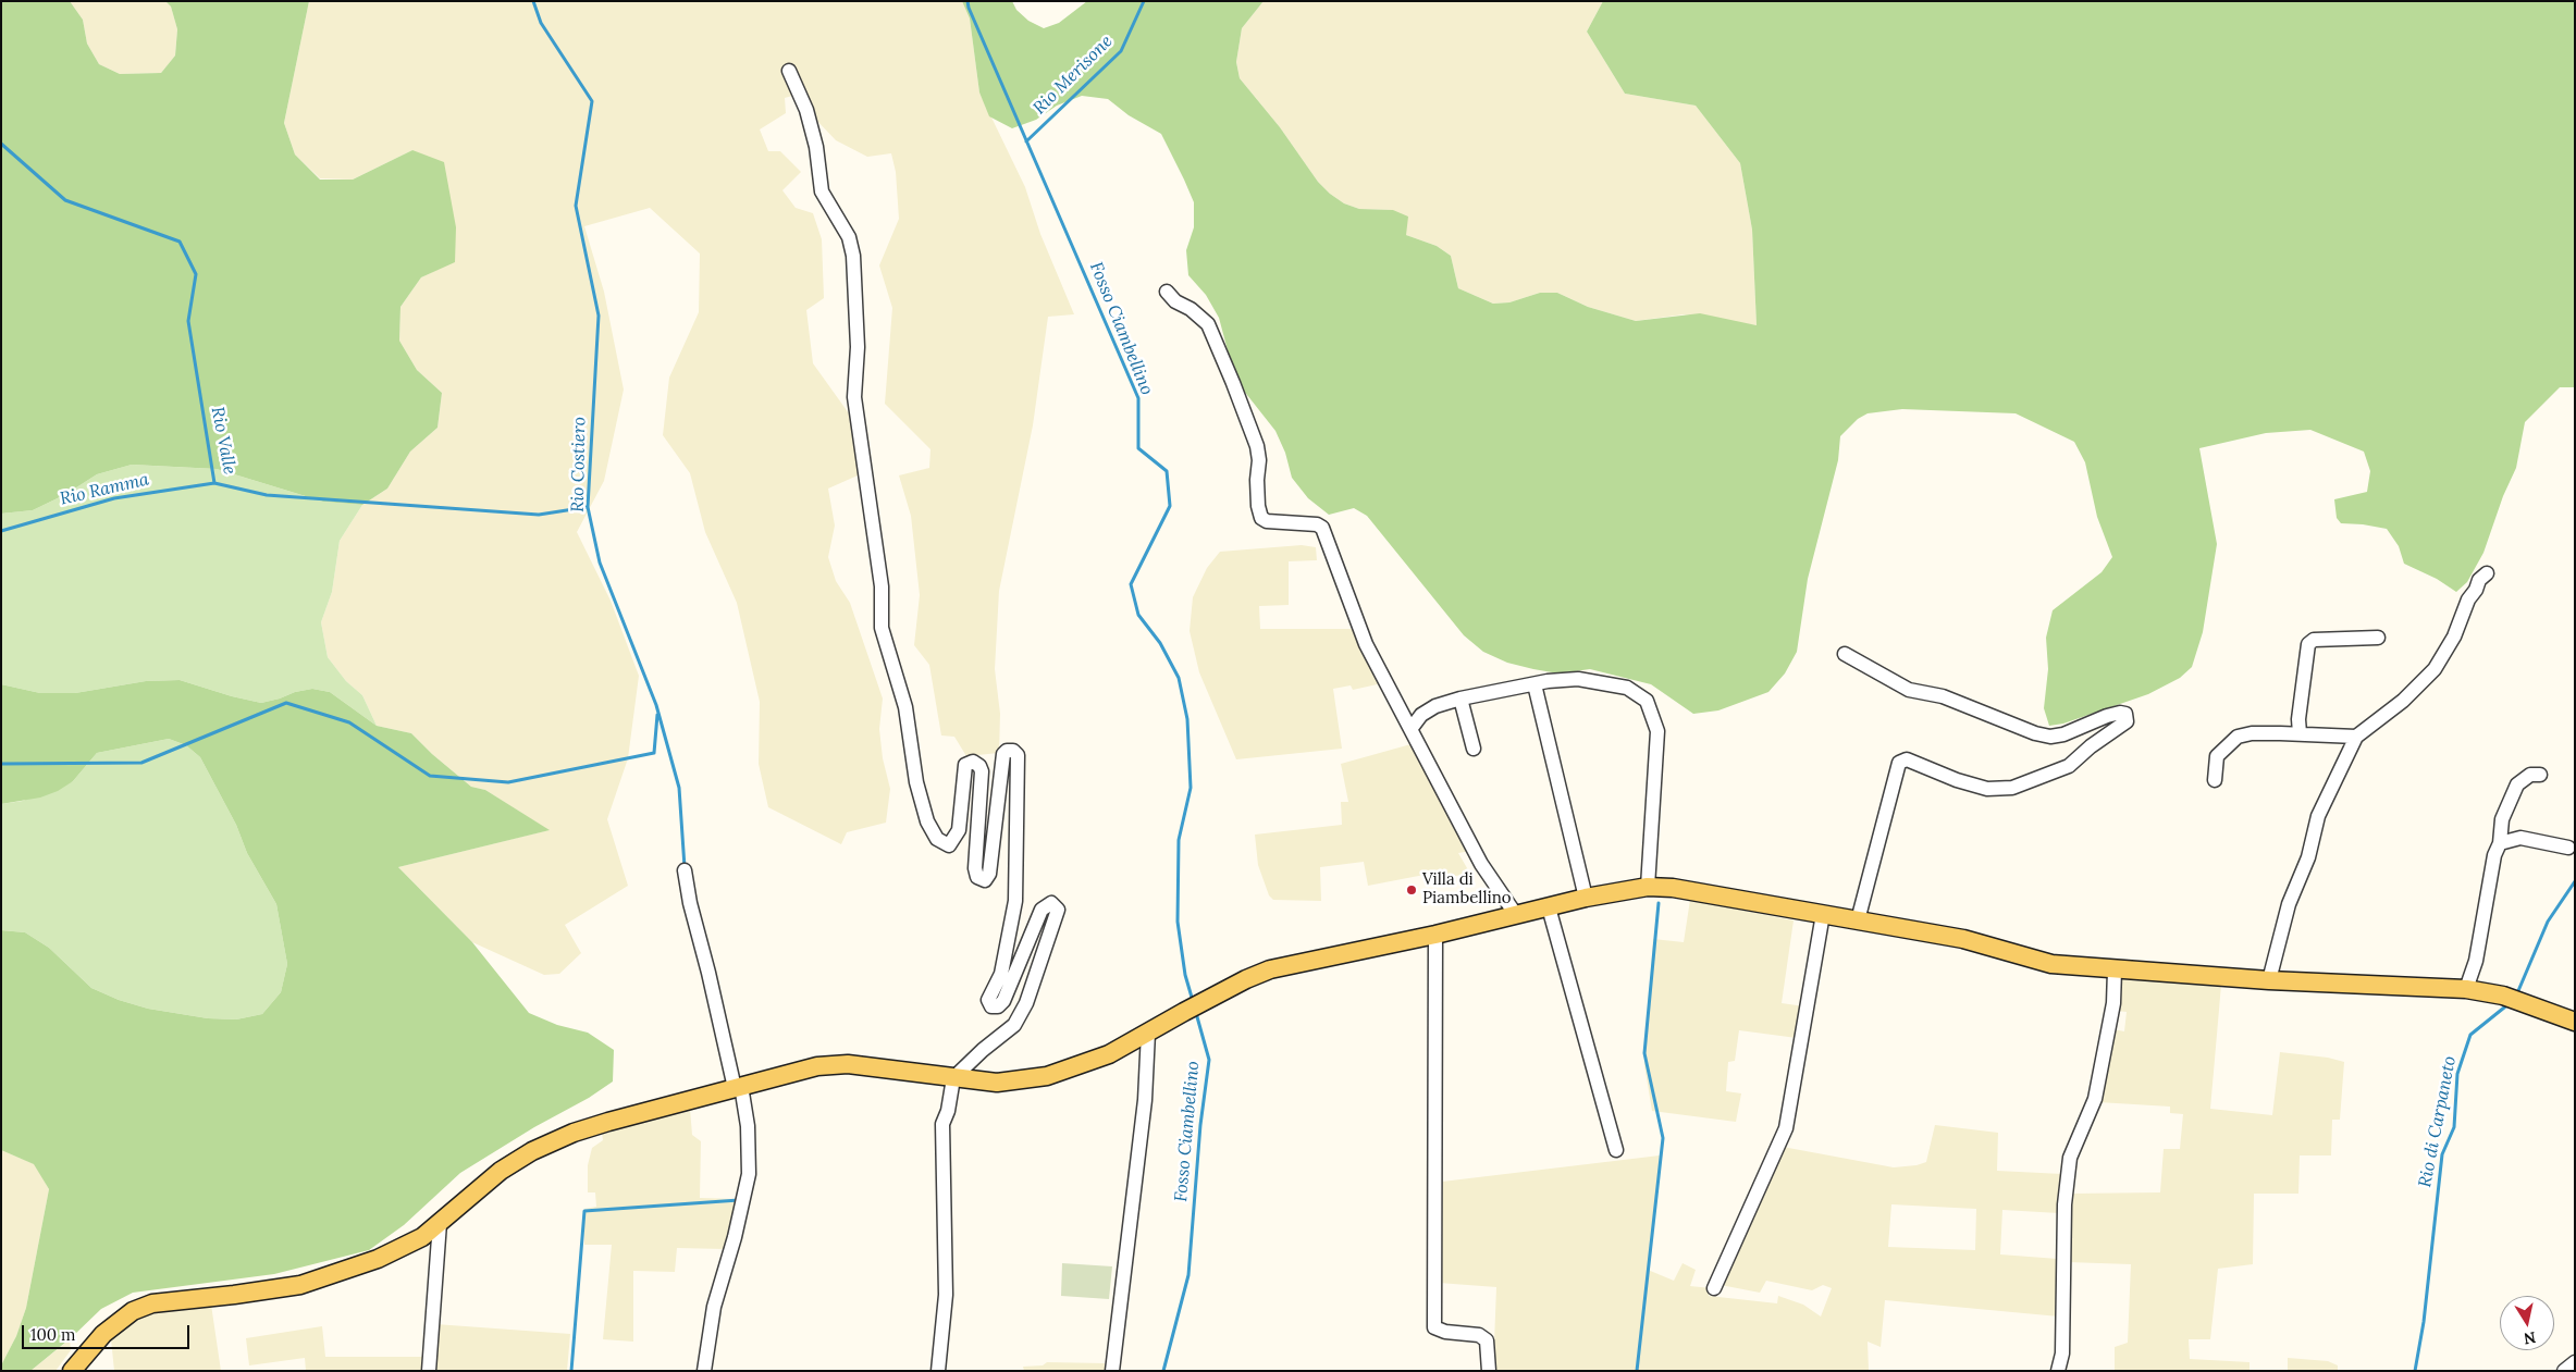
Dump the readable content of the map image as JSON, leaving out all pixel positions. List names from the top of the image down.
{
  "water": [
    "Rio Merisone",
    "Fosso Ciambellino",
    "Rio Valle",
    "Rio Costiero",
    "Rio Ramma",
    "Rio di Carpaneto"
  ],
  "places": ["Villa di Piambellino"],
  "scale_bar": "100 m",
  "north": "bottom"
}
